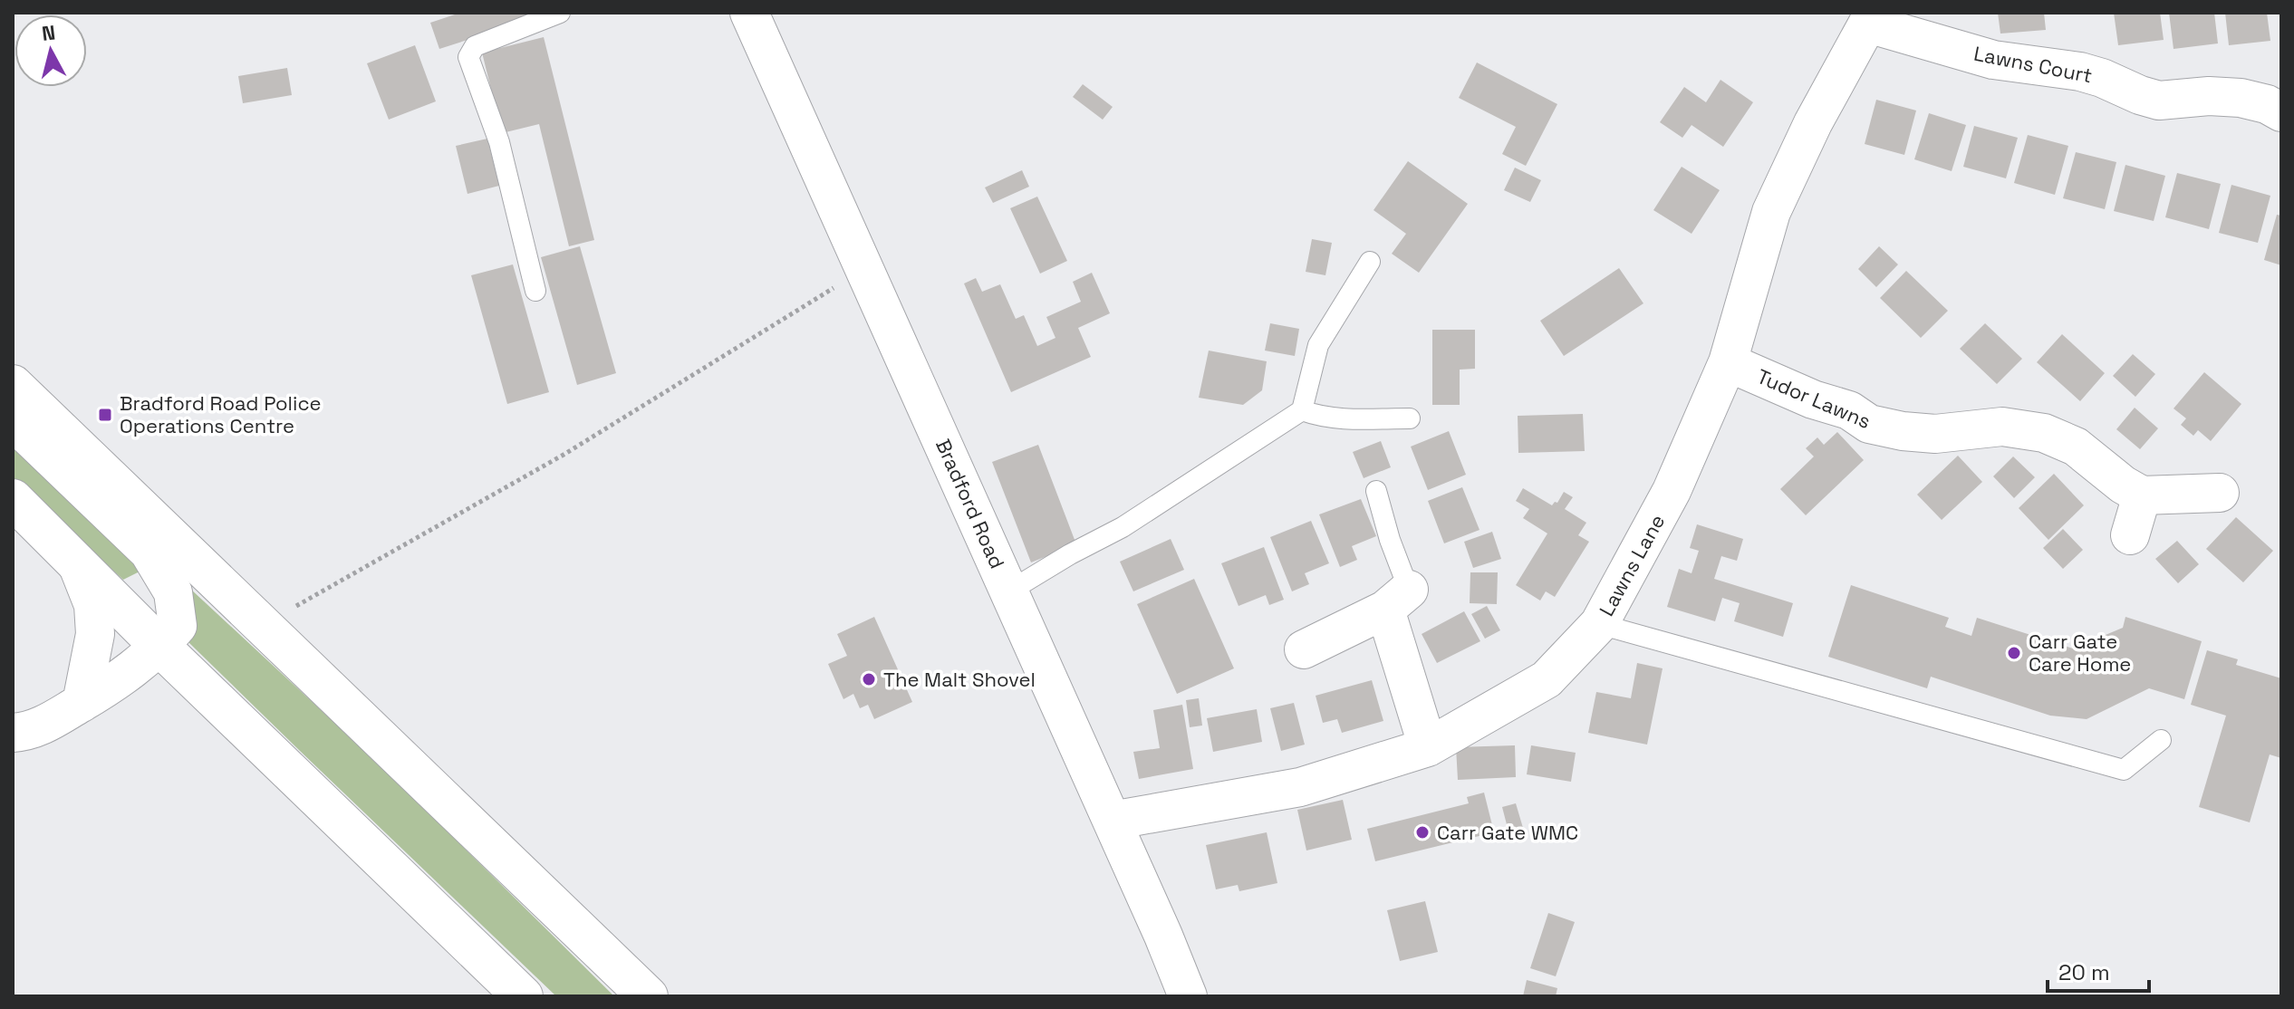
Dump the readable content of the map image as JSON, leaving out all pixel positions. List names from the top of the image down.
{
  "streets": {
    "street": [
      "Lawns Court",
      "Tudor Lawns",
      "Bradford Road",
      "Lawns Lane"
    ]
  },
  "crossings": [
    ["Lawns Court", "Lawns Lane"],
    ["Tudor Lawns", "Lawns Lane"],
    ["Bradford Road", "Lawns Lane"]
  ],
  "places": {
    "transit": ["Bradford Road Police Operations Centre"],
    "other": ["Carr Gate Care Home", "The Malt Shovel", "Carr Gate WMC"]
  },
  "scale_bar": "20 m",
  "north": "top"
}
